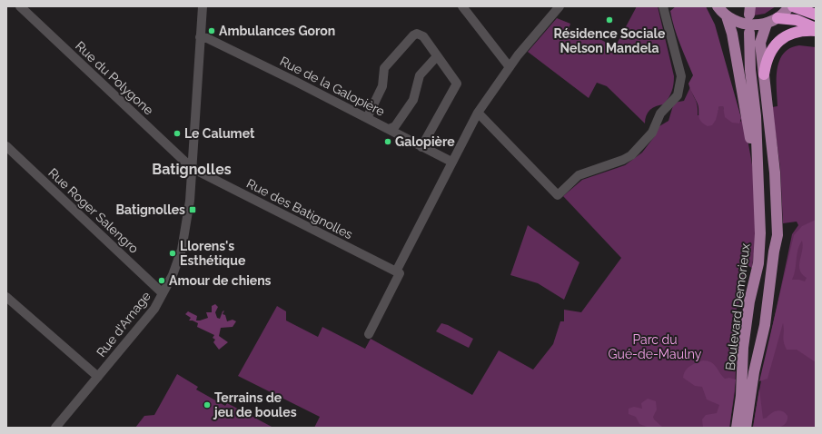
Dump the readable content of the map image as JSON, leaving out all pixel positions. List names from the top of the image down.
{
  "streets": {
    "main road": ["Boulevard Demorieux"],
    "street": [
      "Rue du Polygone",
      "Rue de la Galopière",
      "Rue des Batignolles",
      "Rue Roger Salengro",
      "Rue d'Arnage"
    ]
  },
  "crossings": [
    ["Rue du Polygone", "Rue des Batignolles"],
    ["Rue du Polygone", "Rue d'Arnage"],
    ["Rue de la Galopière", "Rue d'Arnage"],
    ["Rue des Batignolles", "Rue d'Arnage"],
    ["Rue Roger Salengro", "Rue d'Arnage"]
  ],
  "districts": ["Batignolles"],
  "parks": ["Parc du Gué-de-Maulny"],
  "places": {
    "other": [
      "Résidence Sociale Nelson Mandela",
      "Ambulances Goron",
      "Le Calumet",
      "Galopière",
      "Llorens's Esthétique",
      "Amour de chiens",
      "Terrains de jeu de boules"
    ],
    "transit": ["Batignolles"]
  }
}
